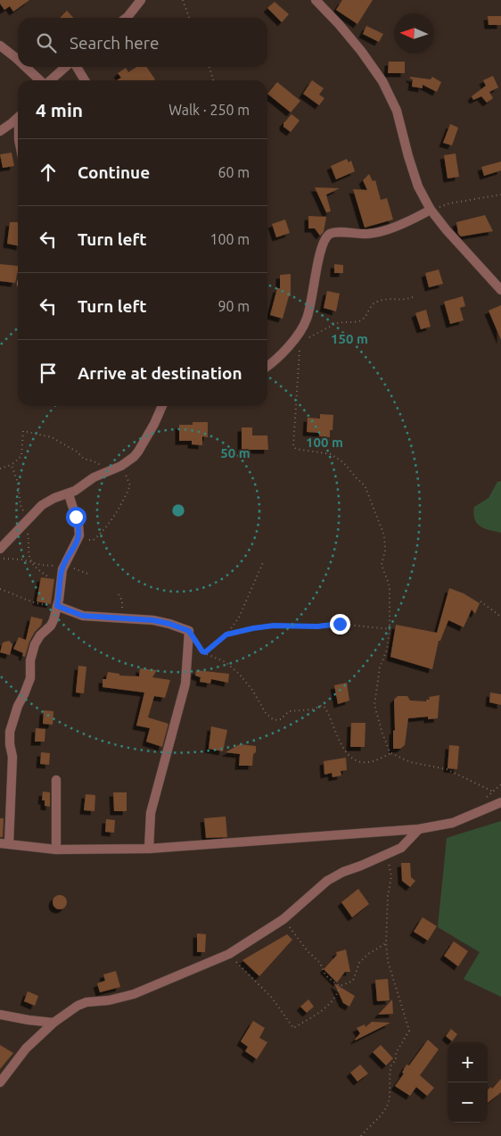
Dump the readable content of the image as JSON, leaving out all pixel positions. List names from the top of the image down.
{
  "north": "left",
  "page": {
    "search": "Search here",
    "heading": ["4 min", "Walk · 250 m"],
    "list": [
      ["Continue", "60 m"],
      ["Turn left", "100 m"],
      ["Turn left", "90 m"],
      "Arrive at destination"
    ],
    "map_buttons": ["+", "−"]
  },
  "rings": ["150 m", "100 m", "50 m"]
}
